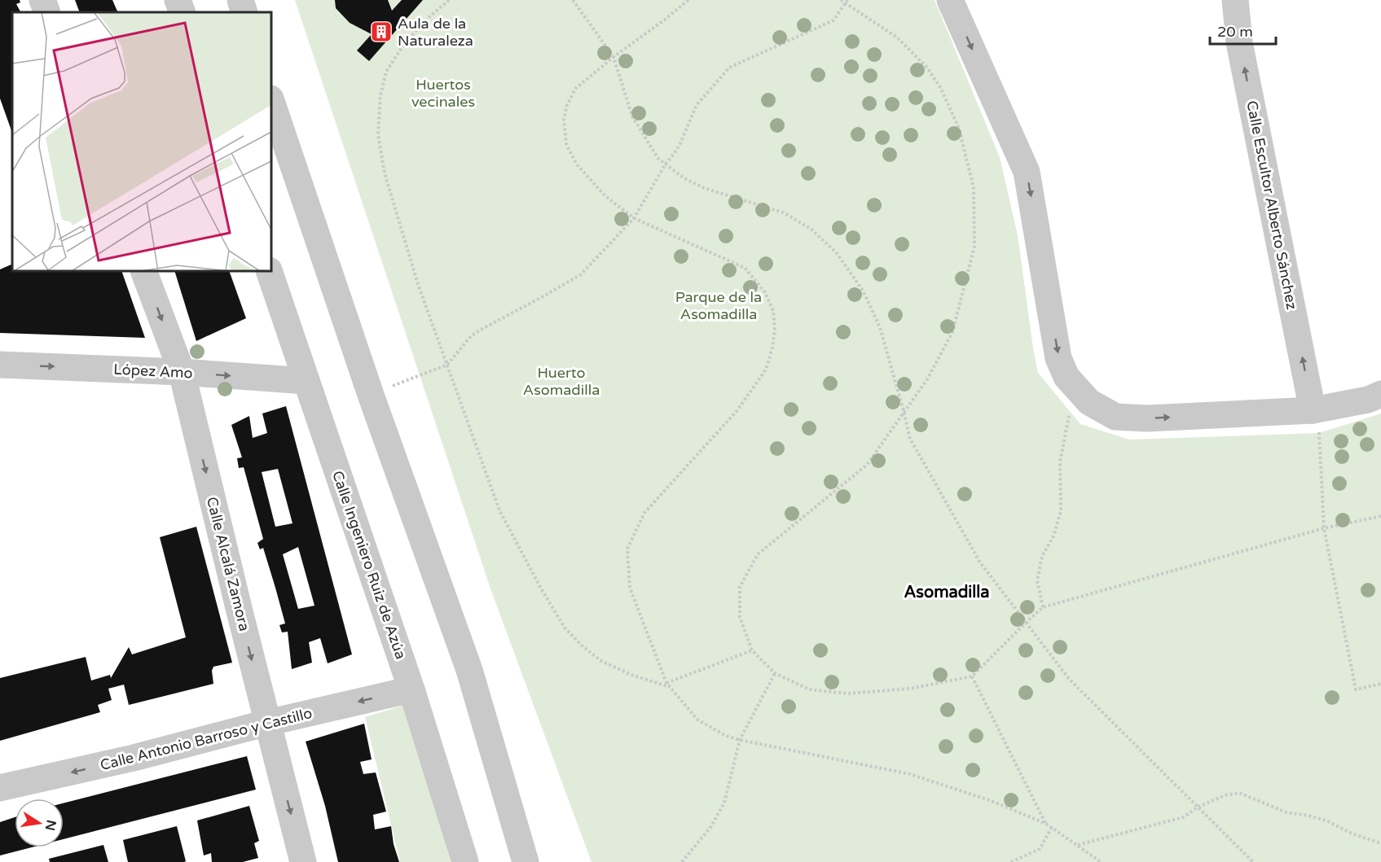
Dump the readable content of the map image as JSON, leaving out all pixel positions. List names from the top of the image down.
{
  "streets": {
    "street": [
      "Calle Escultor Alberto Sánchez",
      "López Amo",
      "Calle Alcalá Zamora",
      "Calle Ingeniero Ruiz de Azúa",
      "Calle Antonio Barroso y Castillo"
    ]
  },
  "crossings": [
    ["López Amo", "Calle Alcalá Zamora"],
    ["López Amo", "Calle Ingeniero Ruiz de Azúa"],
    ["Calle Alcalá Zamora", "Calle Antonio Barroso y Castillo"],
    ["Calle Ingeniero Ruiz de Azúa", "Calle Antonio Barroso y Castillo"]
  ],
  "one_way": ["López Amo", "Calle Antonio Barroso y Castillo"],
  "districts": ["Asomadilla"],
  "parks": ["Huertos vecinales", "Parque de la Asomadilla", "Huerto Asomadilla"],
  "places": {
    "building": ["Aula de la Naturaleza"]
  },
  "scale_bar": "20 m",
  "north": "right"
}
